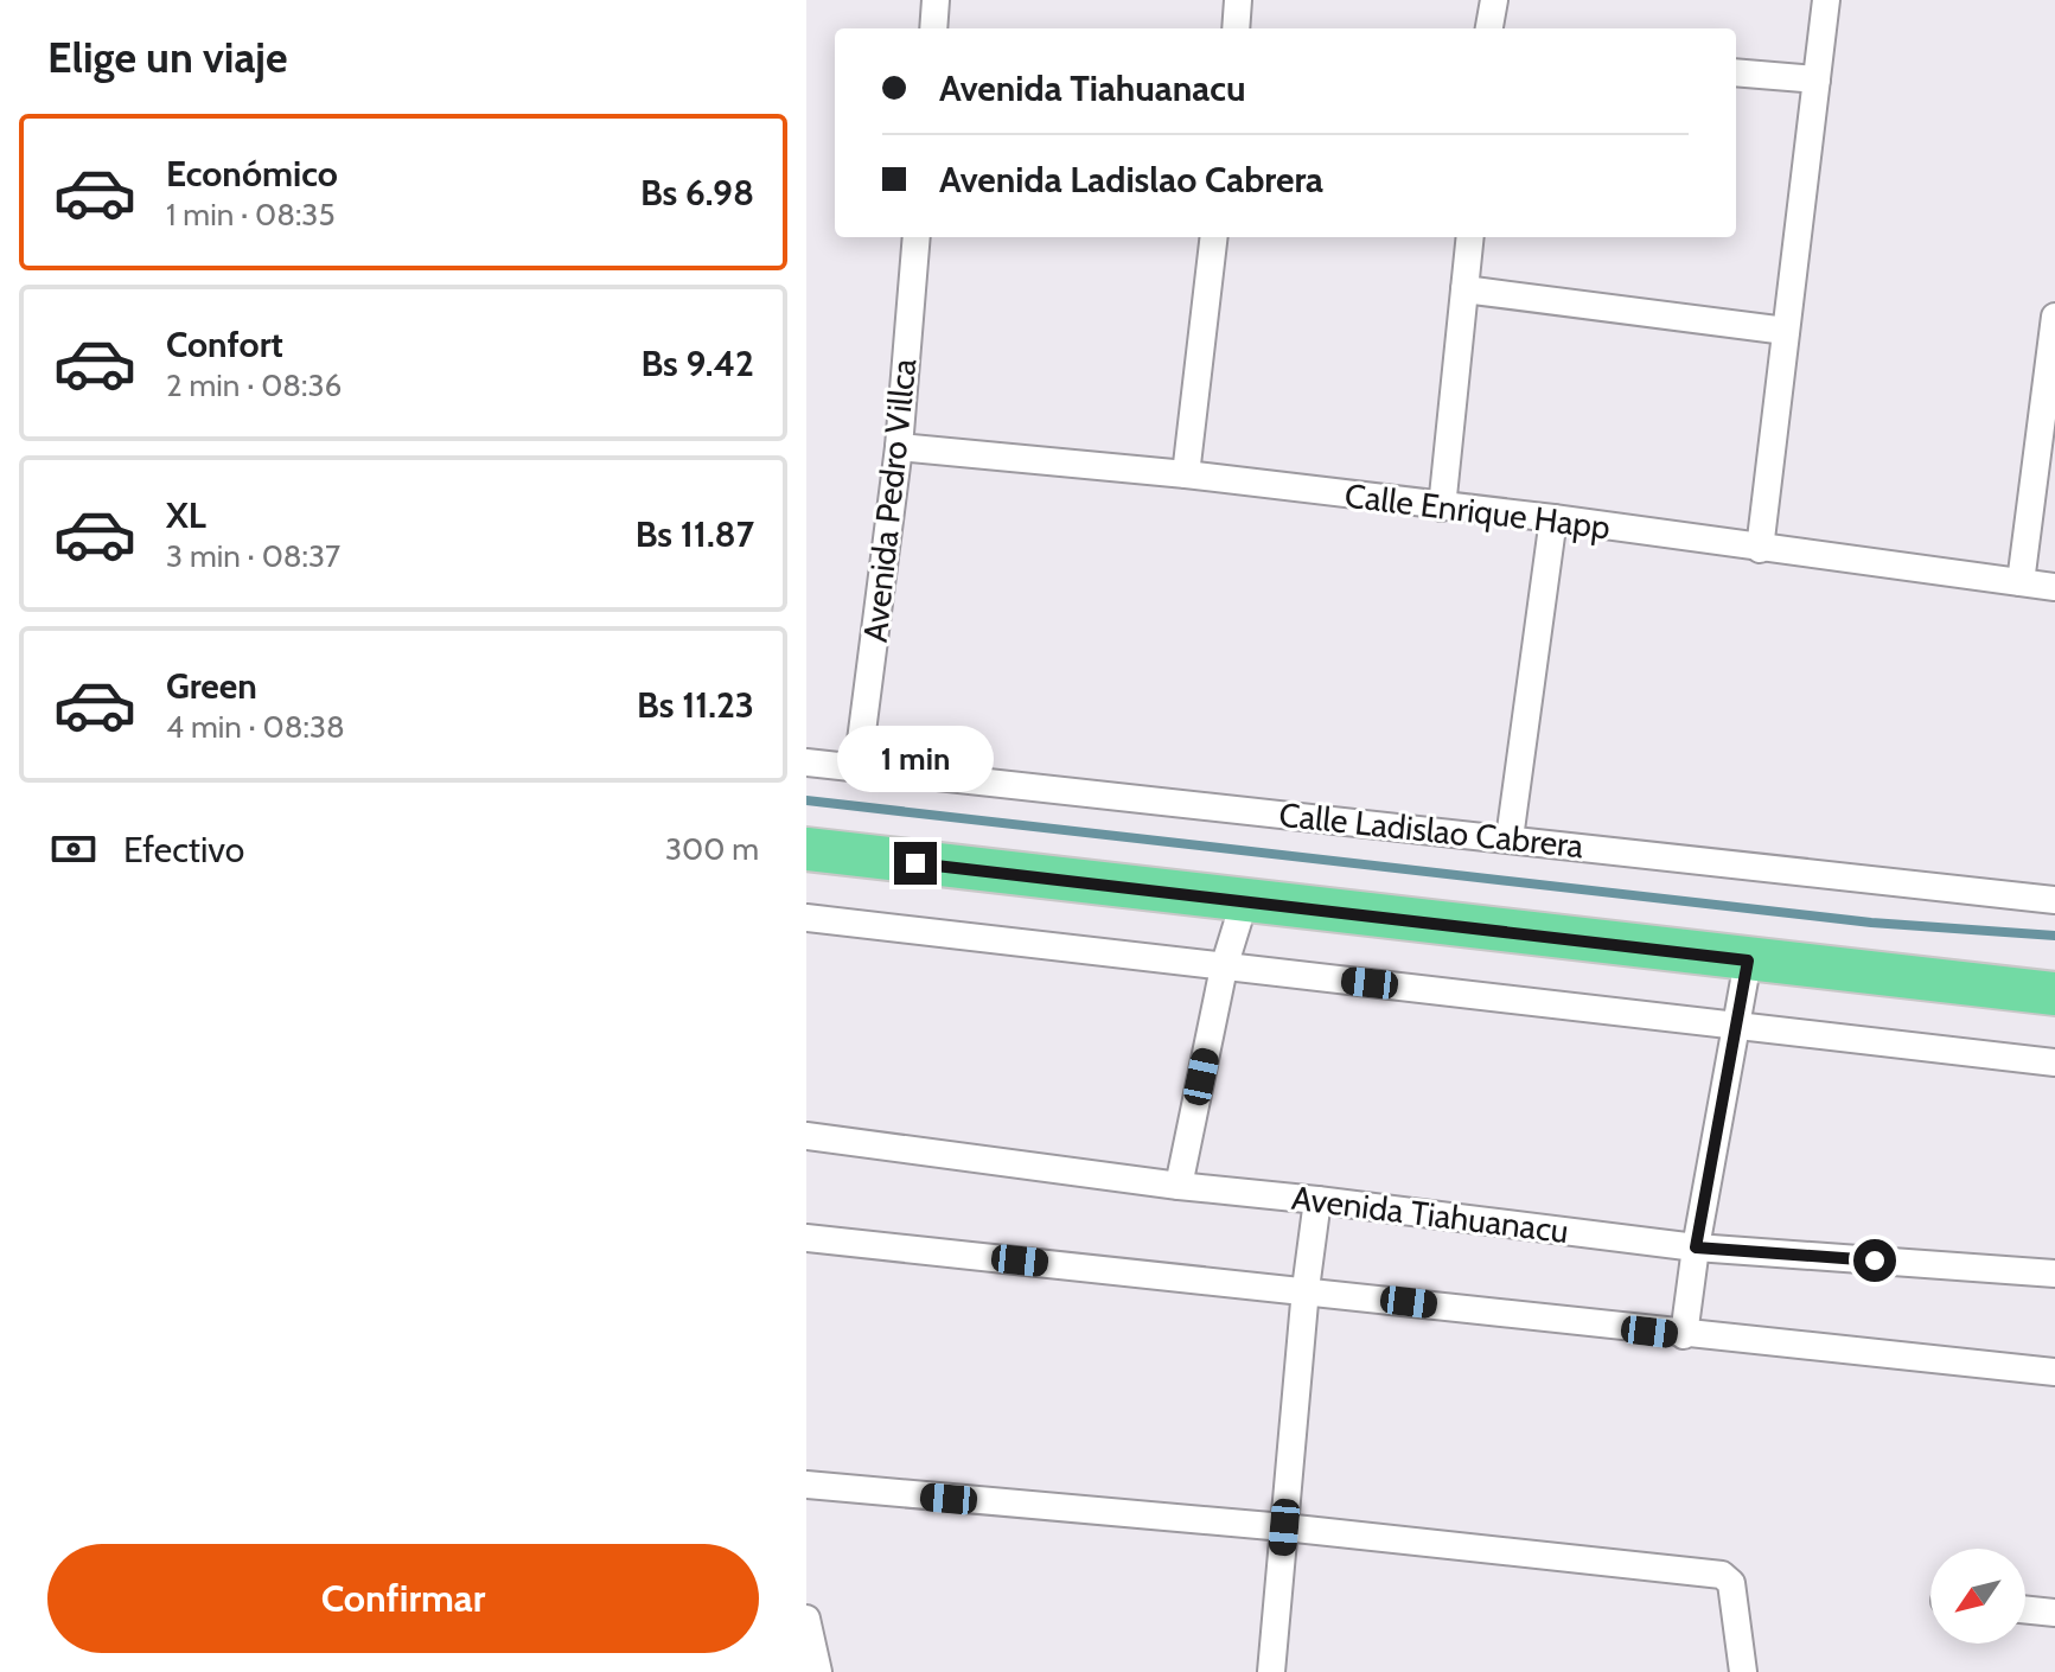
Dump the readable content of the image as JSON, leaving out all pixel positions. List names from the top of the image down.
{
  "streets": {
    "street": [
      "Avenida Pedro Villca",
      "Calle Enrique Happ",
      "Calle Ladislao Cabrera",
      "Avenida Tiahuanacu"
    ]
  },
  "crossings": [
    ["Avenida Pedro Villca", "Calle Enrique Happ"],
    ["Avenida Pedro Villca", "Calle Ladislao Cabrera"]
  ],
  "north": "bottom left",
  "page": {
    "heading": "Elige un viaje",
    "banner": ["Avenida Tiahuanacu", "Avenida Ladislao Cabrera"],
    "list": [
      {
        "name": "Económico",
        "note": "1 min · 08:35",
        "value": "Bs 6.98"
      },
      {
        "name": "Confort",
        "note": "2 min · 08:36",
        "value": "Bs 9.42"
      },
      {
        "name": "XL",
        "note": "3 min · 08:37",
        "value": "Bs 11.87"
      },
      {
        "name": "Green",
        "note": "4 min · 08:38",
        "value": "Bs 11.23"
      }
    ],
    "bubble": "1 min",
    "pay": ["Efectivo", "300 m"],
    "buttons": "Confirmar"
  }
}
